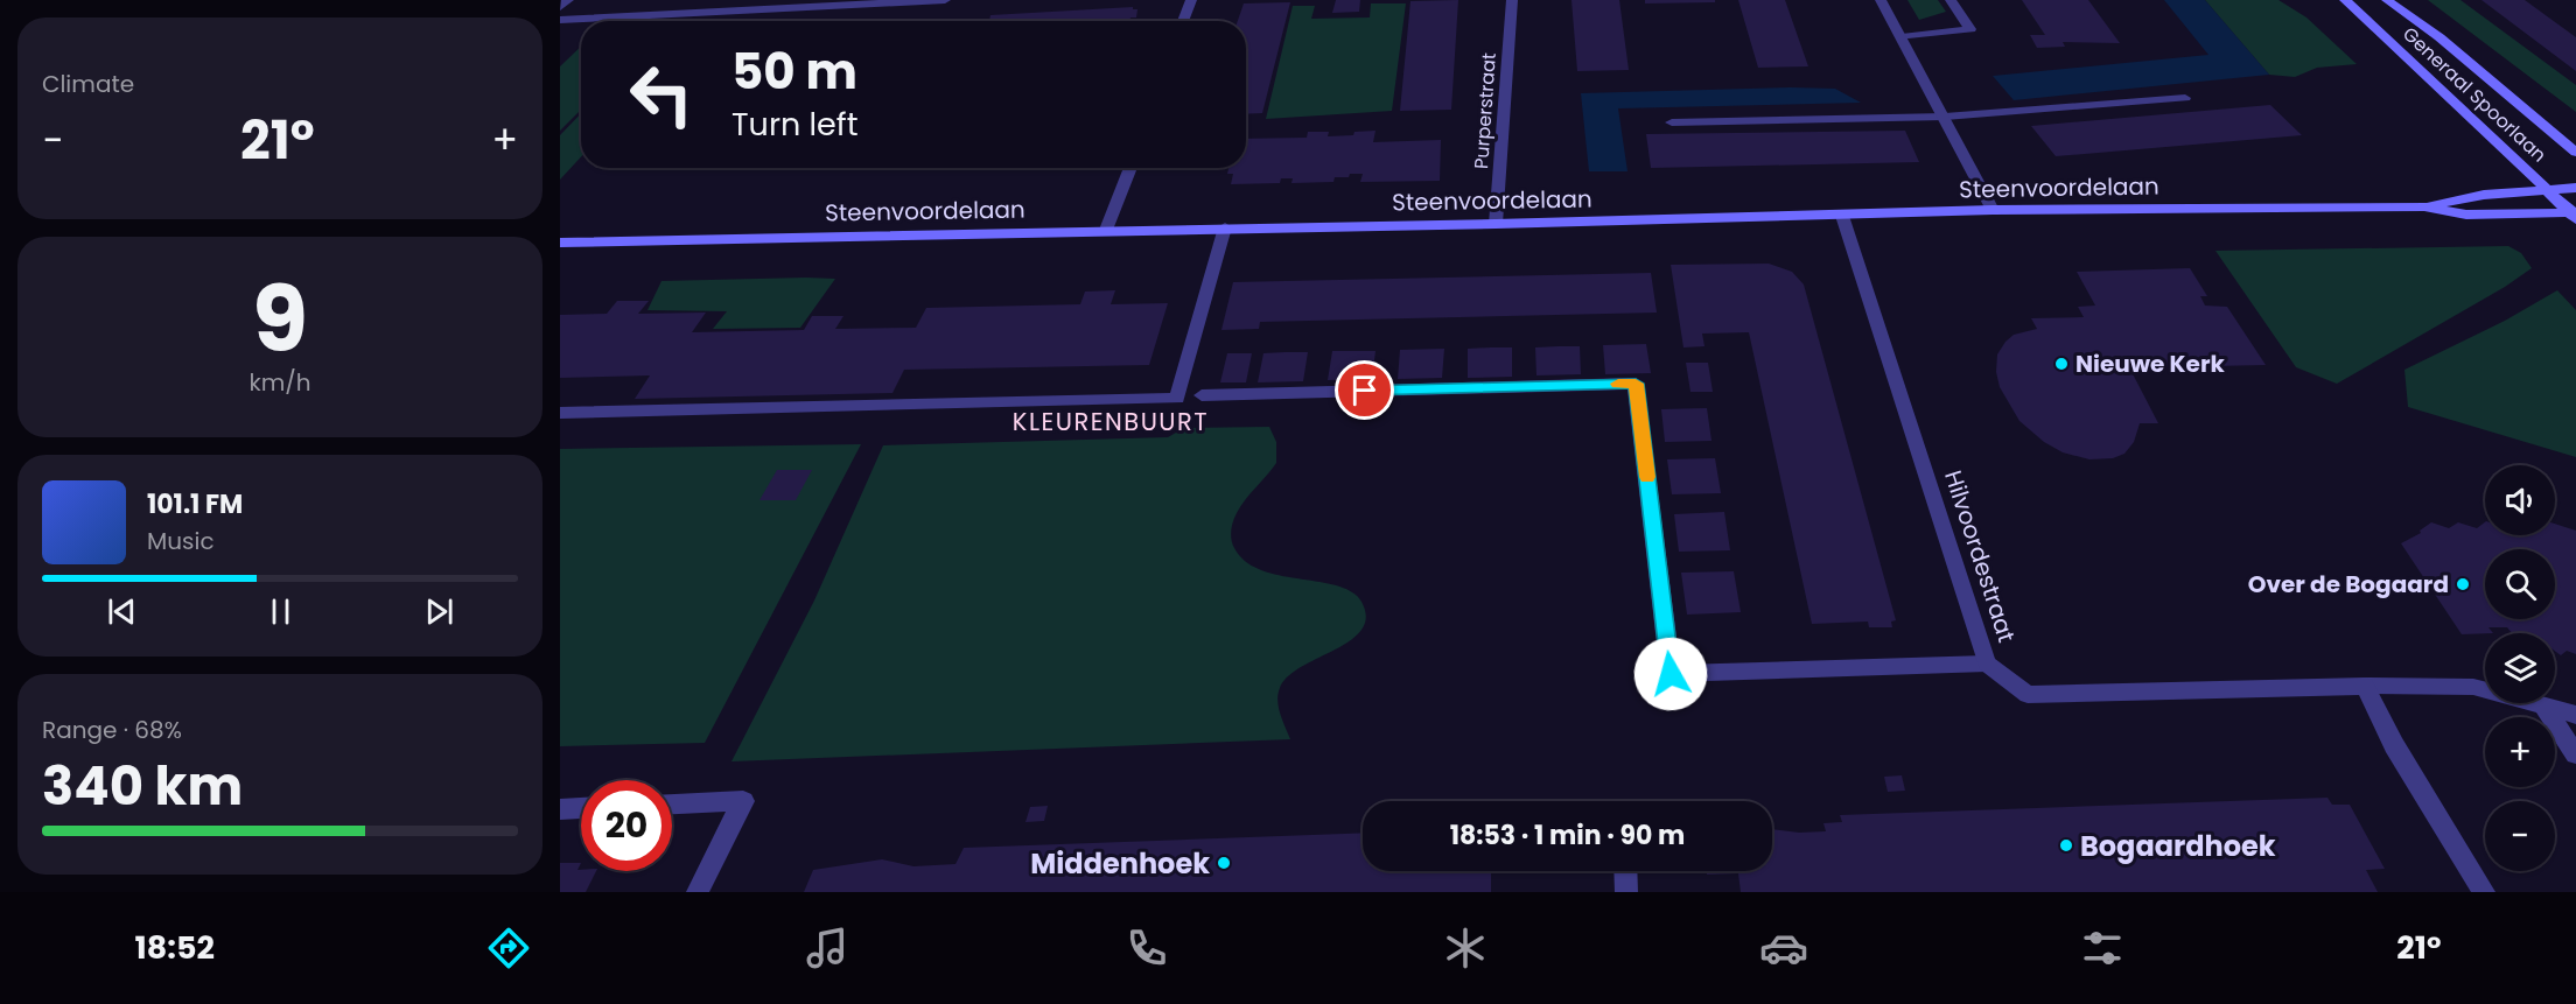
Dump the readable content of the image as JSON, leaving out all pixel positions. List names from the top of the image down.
{
  "streets": {
    "street": [
      "Generaal Spoorlaan",
      "Purperstraat",
      "Steenvoordelaan",
      "Hilvoordestraat"
    ]
  },
  "crossings": [
    ["Generaal Spoorlaan", "Steenvoordelaan"],
    ["Purperstraat", "Steenvoordelaan"],
    ["Steenvoordelaan", "Hilvoordestraat"]
  ],
  "districts": ["KLEURENBUURT"],
  "places": [
    "Nieuwe Kerk",
    "Over de Bogaard",
    "Bogaardhoek",
    "Middenhoek"
  ],
  "page": {
    "tile": [
      "Climate",
      ["9", "km/h"],
      ["Range · 68%", "340 km"]
    ],
    "turn": ["50 m", "Turn left"],
    "heat": ["−", "21°", "+"],
    "map_buttons": ["+", "−"],
    "song": ["101.1 FM", "Music"],
    "limit": "20",
    "trip": "18:53 · 1 min · 90 m",
    "tabs": ["18:52", "21°"]
  }
}
